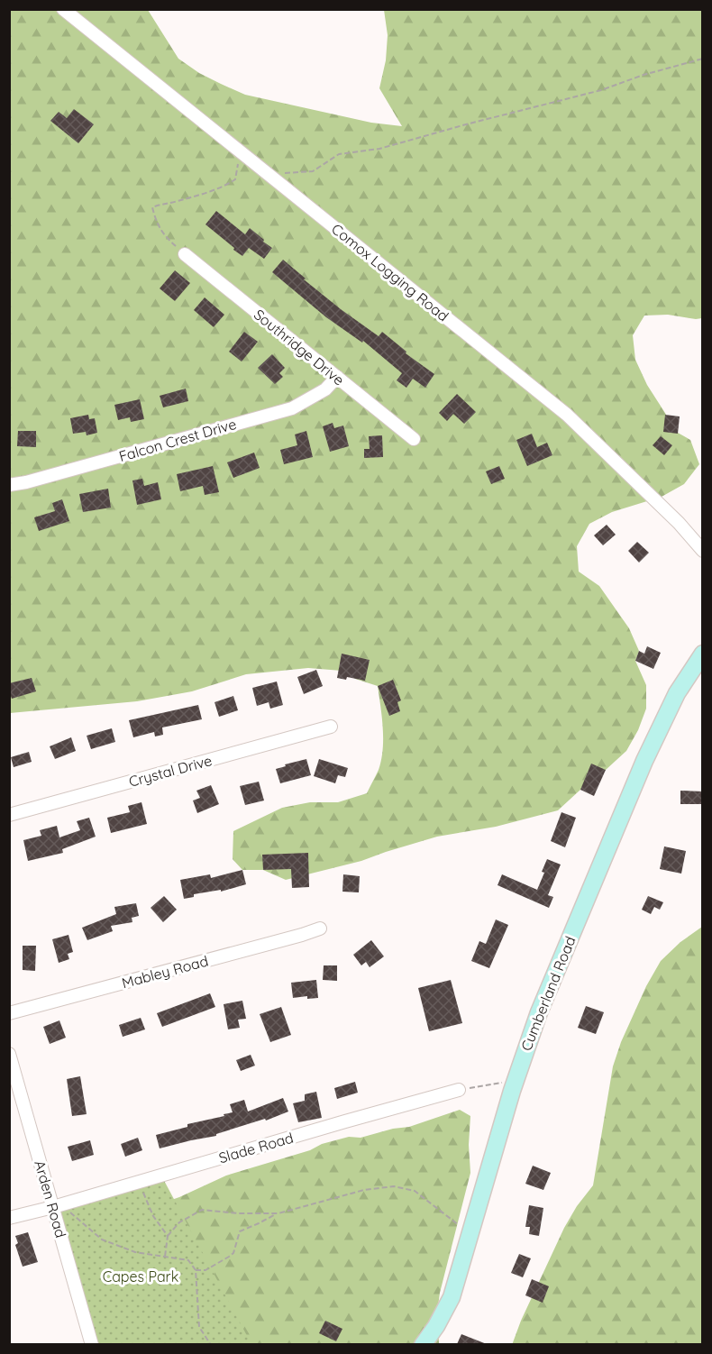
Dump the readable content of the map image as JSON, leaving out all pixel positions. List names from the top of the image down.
{
  "streets": {
    "street": [
      "Comox Logging Road",
      "Southridge Drive",
      "Falcon Crest Drive",
      "Crystal Drive",
      "Mabley Road",
      "Cumberland Road",
      "Slade Road",
      "Arden Road"
    ]
  },
  "crossings": [
    ["Southridge Drive", "Falcon Crest Drive"],
    ["Slade Road", "Arden Road"]
  ],
  "parks": ["Capes Park"]
}
